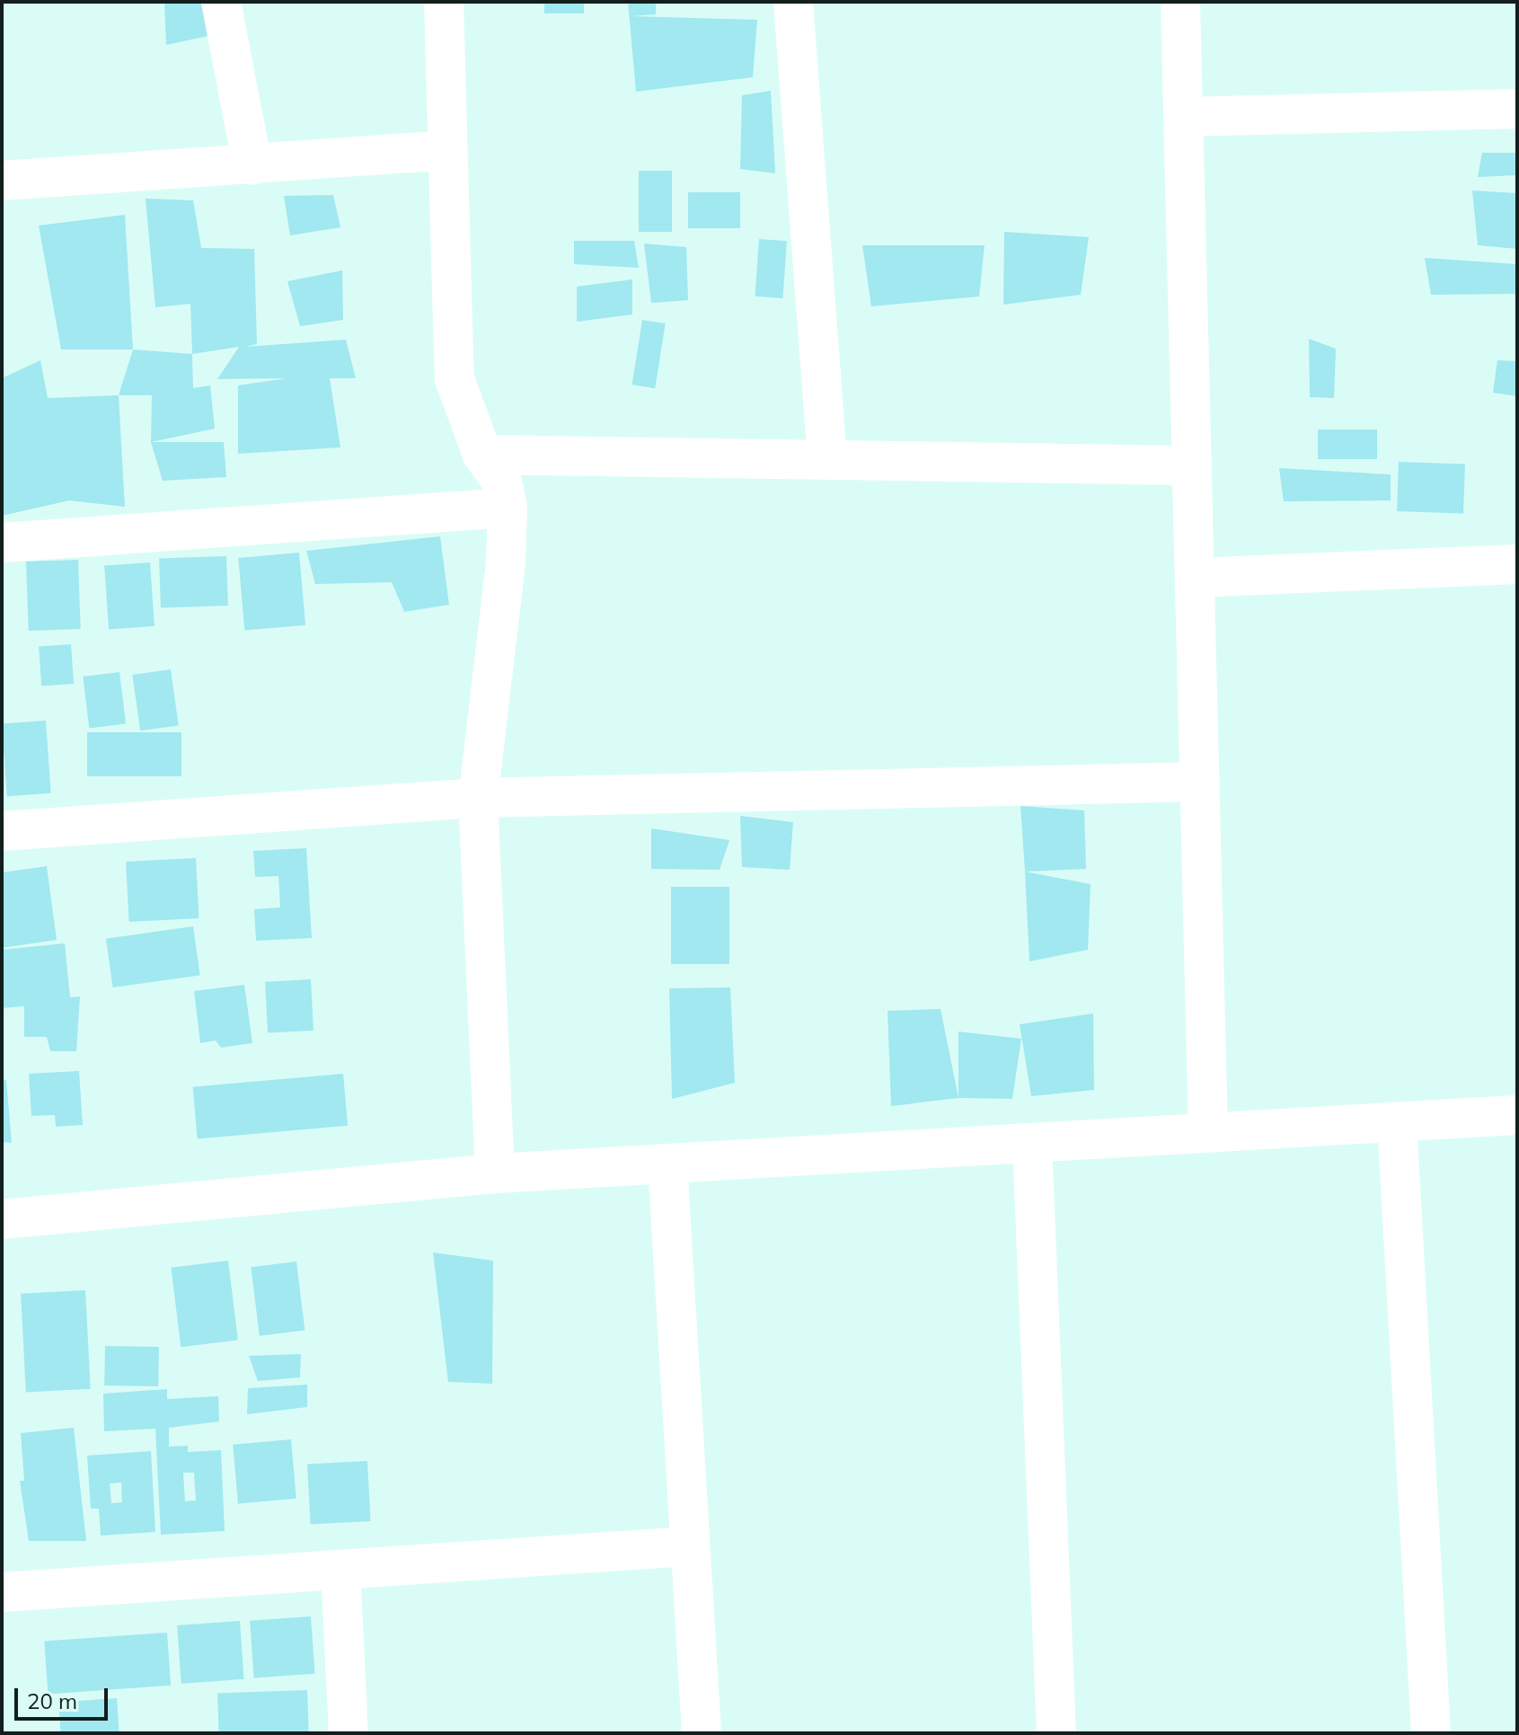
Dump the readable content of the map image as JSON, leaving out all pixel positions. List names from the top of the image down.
{
  "scale_bar": "20 m"
}
